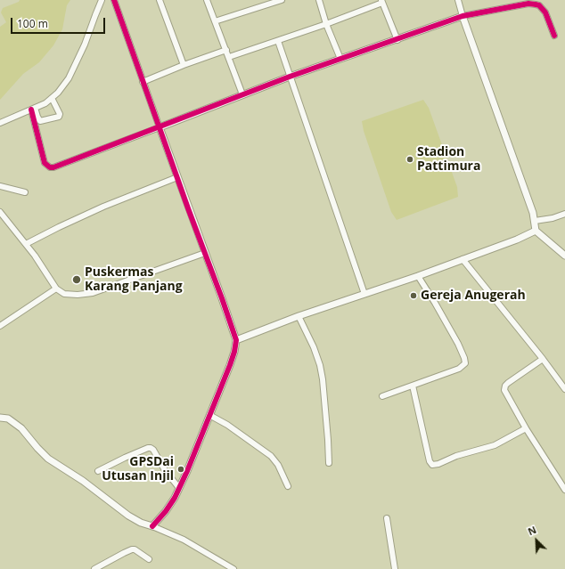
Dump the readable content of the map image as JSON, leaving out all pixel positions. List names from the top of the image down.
{
  "places": [
    "Stadion Pattimura",
    "Puskermas Karang Panjang",
    "Gereja Anugerah",
    "GPSDai Utusan Injil"
  ],
  "scale_bar": "100 m",
  "north": "top left"
}
